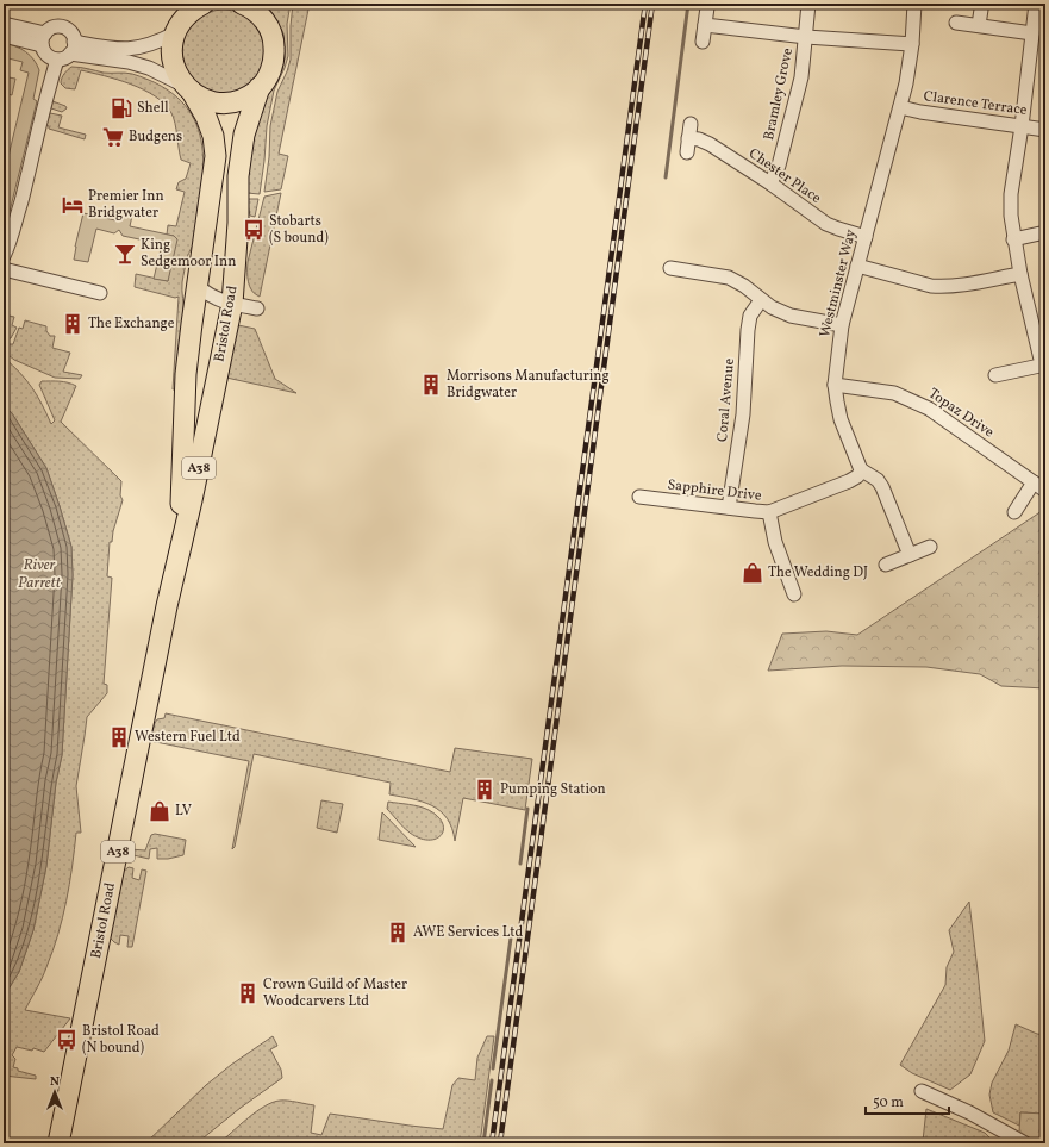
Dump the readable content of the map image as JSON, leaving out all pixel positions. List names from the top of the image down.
{
  "streets": {
    "main road": ["Bristol Road", "A38"],
    "street": [
      "Bramley Grove",
      "Clarence Terrace",
      "Chester Place",
      "Westminster Way",
      "Coral Avenue",
      "Topaz Drive",
      "Sapphire Drive"
    ]
  },
  "crossings": [
    ["Bramley Grove", "Chester Place"],
    ["Clarence Terrace", "Westminster Way"],
    ["Chester Place", "Westminster Way"],
    ["Westminster Way", "Topaz Drive"],
    ["Westminster Way", "Sapphire Drive"],
    ["Coral Avenue", "Sapphire Drive"]
  ],
  "water": ["River Parrett"],
  "places": {
    "fuel station": ["Shell"],
    "supermarket": ["Budgens"],
    "hotel": ["Premier Inn Bridgwater"],
    "bus stop": ["Stobarts (S bound)", "Bristol Road (N bound)"],
    "bar": ["King Sedgemoor Inn"],
    "building": [
      "The Exchange",
      "Morrisons Manufacturing Bridgwater",
      "Western Fuel Ltd",
      "Pumping Station",
      "AWE Services Ltd",
      "Crown Guild of Master Woodcarvers Ltd"
    ],
    "shop": ["The Wedding DJ", "LV"]
  },
  "scale_bar": "50 m",
  "north": "top"
}
